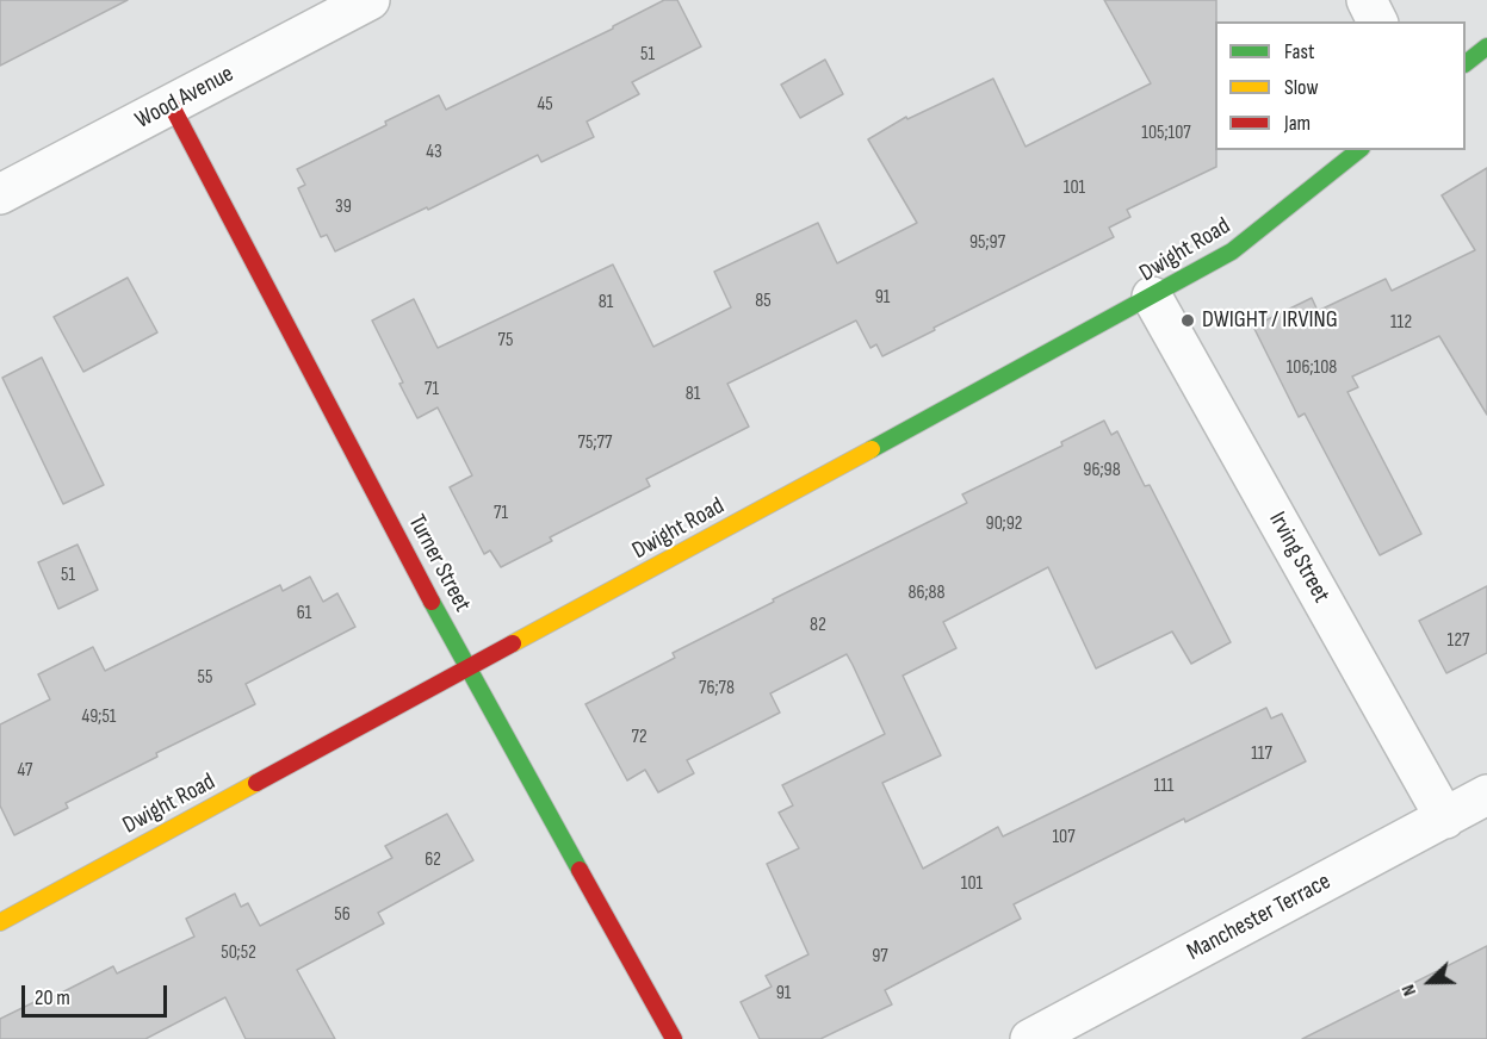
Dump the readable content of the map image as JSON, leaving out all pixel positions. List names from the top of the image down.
{
  "streets": {
    "main road": ["Dwight Road", "Turner Street"],
    "street": ["Wood Avenue", "Irving Street", "Manchester Terrace"]
  },
  "crossings": [
    ["Wood Avenue", "Turner Street"],
    ["Dwight Road", "Irving Street"],
    ["Dwight Road", "Turner Street"],
    ["Irving Street", "Manchester Terrace"]
  ],
  "places": ["DWIGHT / IRVING"],
  "house_numbers": [
    "51",
    "45",
    "105;107",
    "43",
    "101",
    "39",
    "95;97",
    "91",
    "85",
    "81",
    "112",
    "75",
    "106;108",
    "71",
    "81",
    "75;77",
    "96;98",
    "71",
    "90;92",
    "51",
    "86;88",
    "61",
    "82",
    "127",
    "55",
    "76;78",
    "49;51",
    "72",
    "117",
    "47",
    "111",
    "107",
    "62",
    "101",
    "56",
    "50;52",
    "97",
    "91"
  ],
  "legend": ["Fast", "Slow", "Jam"],
  "scale_bar": "20 m",
  "north": "left"
}
